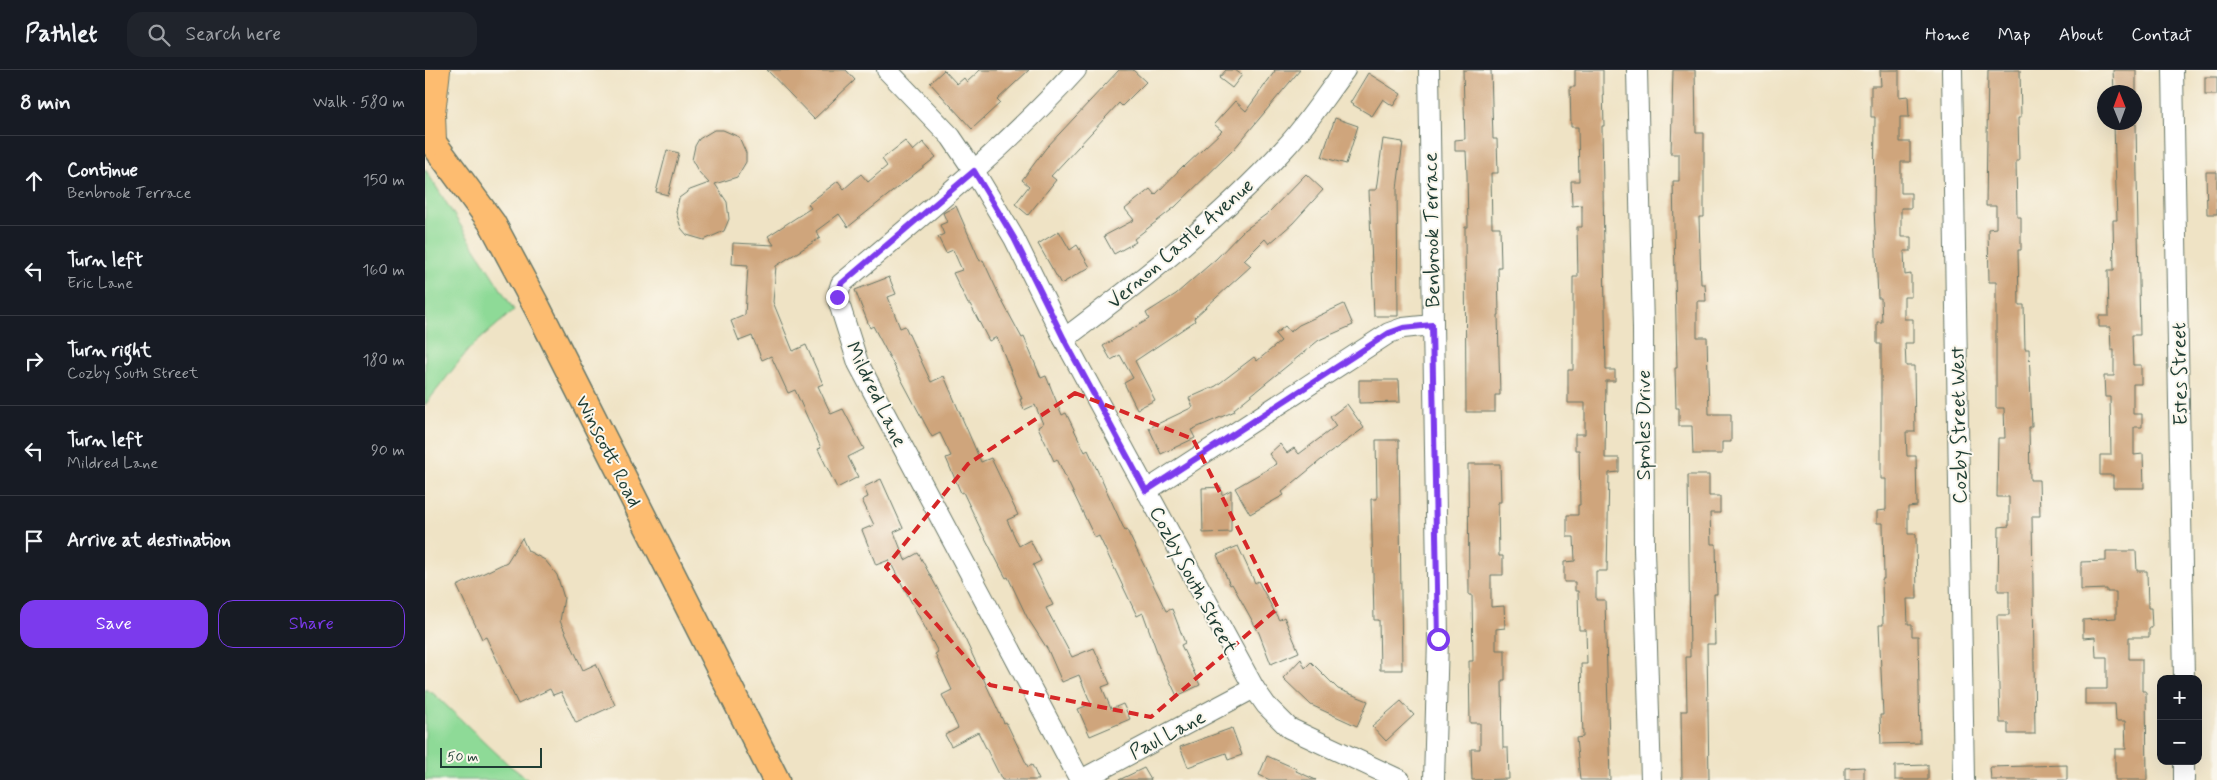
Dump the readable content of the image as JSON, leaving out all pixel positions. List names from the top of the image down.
{
  "streets": {
    "main road": ["Winscott Road"],
    "street": [
      "Benbrook Terrace",
      "Vernon Castle Avenue",
      "Estes Street",
      "Mildred Lane",
      "Sproles Drive",
      "Cozby Street West",
      "Cozby South Street",
      "Paul Lane"
    ]
  },
  "crossings": [
    ["Vernon Castle Avenue", "Cozby South Street"],
    ["Mildred Lane", "Cozby South Street"],
    ["Mildred Lane", "Paul Lane"],
    ["Cozby South Street", "Paul Lane"]
  ],
  "scale_bar": "50 m",
  "north": "top",
  "page": {
    "header": "Pathlet",
    "search": "Search here",
    "nav": [
      "Home",
      "Map",
      "About",
      "Contact"
    ],
    "heading": ["8 min", "Walk · 580 m"],
    "list": [
      ["Continue", "Benbrook Terrace", "150 m"],
      ["Turn left", "Eric Lane", "160 m"],
      ["Turn right", "Cozby South Street", "180 m"],
      ["Turn left", "Mildred Lane", "90 m"],
      "Arrive at destination"
    ],
    "buttons": ["Save", "Share"],
    "map_buttons": ["+", "−"],
    "scale": "50 m"
  }
}
